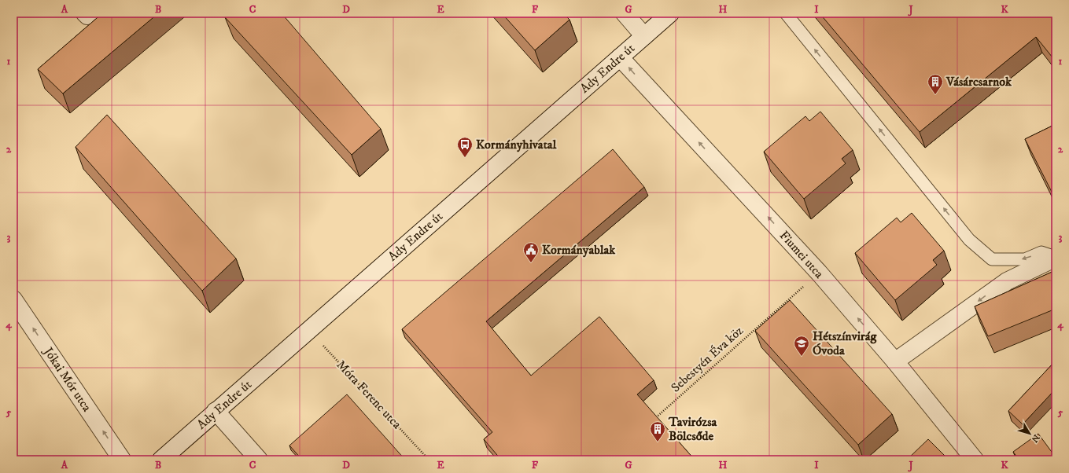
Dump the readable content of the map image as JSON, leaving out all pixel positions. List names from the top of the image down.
{
  "streets": {
    "street": ["Ady Endre út", "Fiumei utca", "Jókai Mór utca"],
    "path": ["Sebestyén Éva köz", "Móra Ferenc utca"]
  },
  "crossings": [
    ["Ady Endre út", "Fiumei utca"],
    ["Ady Endre út", "Móra Ferenc utca"],
    ["Fiumei utca", "Sebestyén Éva köz"]
  ],
  "one_way": ["Fiumei utca", "Jókai Mór utca"],
  "places": {
    "building": ["Vásárcsarnok", "Tavirózsa Bölcsőde"],
    "bus stop": ["Kormányhivatal"],
    "public building": ["Kormányablak"],
    "school or university": ["Hétszínvirág Óvoda"]
  },
  "north": "bottom right",
  "grid": {
    "columns": [
      "A",
      "B",
      "C",
      "D",
      "E",
      "F",
      "G",
      "H",
      "I",
      "J",
      "K"
    ],
    "rows": [
      "1",
      "2",
      "3",
      "4",
      "5"
    ]
  }
}
